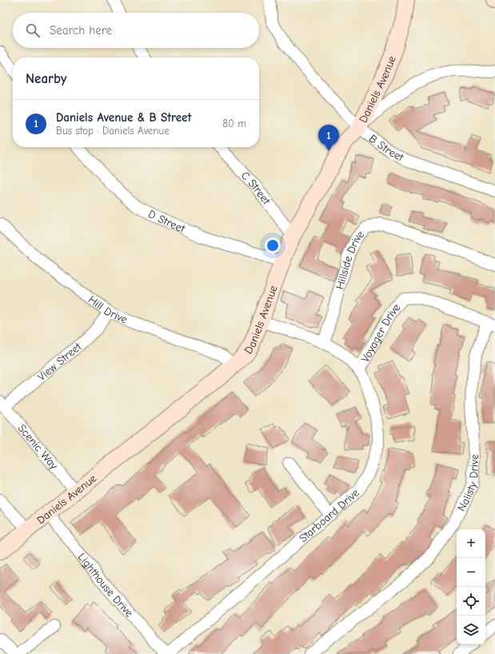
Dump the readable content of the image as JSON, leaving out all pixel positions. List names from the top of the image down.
{
  "streets": {
    "street": [
      "Daniels Avenue",
      "B Street",
      "C Street",
      "D Street",
      "Hillside Drive",
      "Hill Drive",
      "Voyager Drive",
      "View Street",
      "Scenic Way",
      "Nalisty Drive",
      "Starboard Drive",
      "Lighthouse Drive"
    ]
  },
  "crossings": [
    ["Daniels Avenue", "B Street"],
    ["Daniels Avenue", "C Street"],
    ["Daniels Avenue", "D Street"],
    ["Daniels Avenue", "Hill Drive"],
    ["Daniels Avenue", "Scenic Way"],
    ["Daniels Avenue", "Lighthouse Drive"],
    ["Hillside Drive", "Starboard Drive"],
    ["Hill Drive", "View Street"],
    ["Voyager Drive", "Nalisty Drive"],
    ["Voyager Drive", "Starboard Drive"],
    ["View Street", "Scenic Way"]
  ],
  "page": {
    "search": "Search here",
    "heading": "Nearby",
    "list": [
      {
        "mark": "1",
        "name": "Daniels Avenue & B Street",
        "note": "Bus stop · Daniels Avenue",
        "value": "80 m"
      }
    ],
    "pins": "1",
    "map_buttons": ["+", "−"]
  }
}
